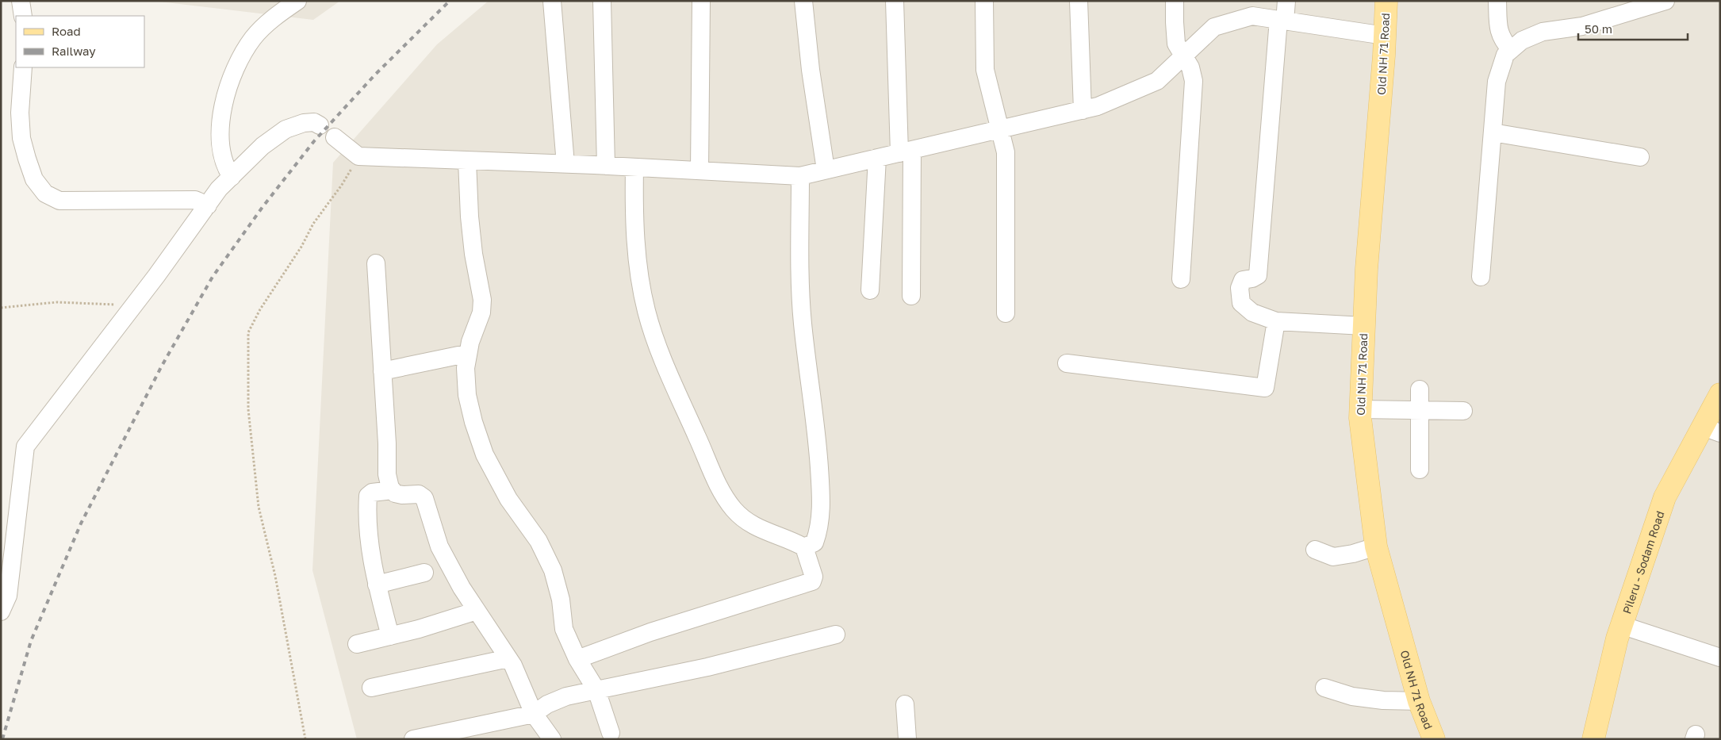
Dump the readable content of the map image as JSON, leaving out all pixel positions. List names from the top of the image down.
{
  "streets": {
    "main road": ["Old NH 71 Road", "Pileru - Sodam Road"]
  },
  "legend": ["Road", "Railway"],
  "scale_bar": "50 m"
}
